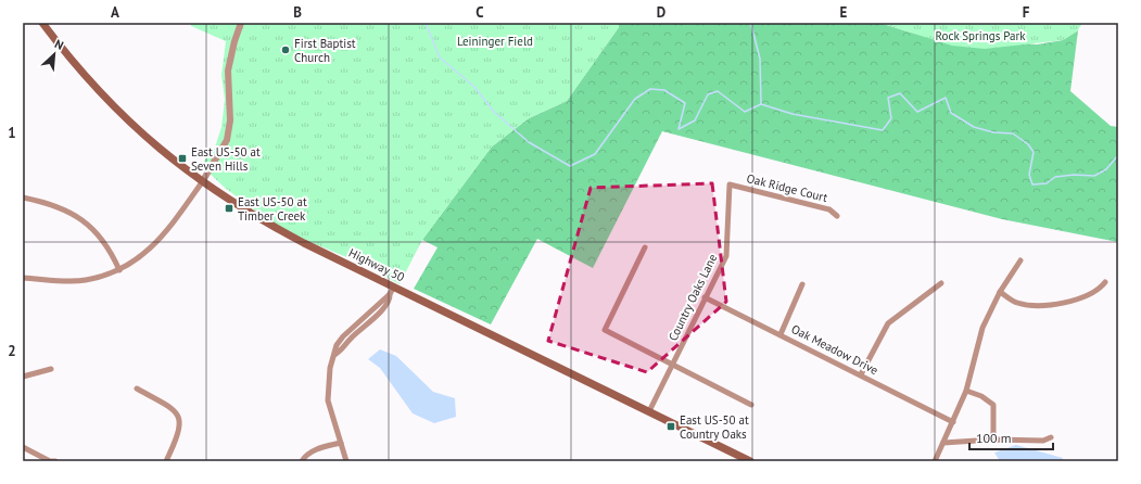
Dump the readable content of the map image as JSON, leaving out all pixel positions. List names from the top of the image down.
{
  "streets": {
    "main road": ["Highway 50"],
    "street": ["Oak Ridge Court", "Country Oaks Lane", "Oak Meadow Drive"]
  },
  "crossings": [
    ["Oak Ridge Court", "Country Oaks Lane"],
    ["Highway 50", "Country Oaks Lane"],
    ["Country Oaks Lane", "Oak Meadow Drive"]
  ],
  "parks": ["Rock Springs Park", "Leininger Field"],
  "places": {
    "other": ["First Baptist Church"],
    "transit": ["East US-50 at Seven Hills", "East US-50 at Timber Creek", "East US-50 at Country Oaks"]
  },
  "scale_bar": "100 m",
  "north": "top right",
  "grid": {
    "columns": [
      "A",
      "B",
      "C",
      "D",
      "E",
      "F"
    ],
    "rows": ["1", "2"]
  }
}
